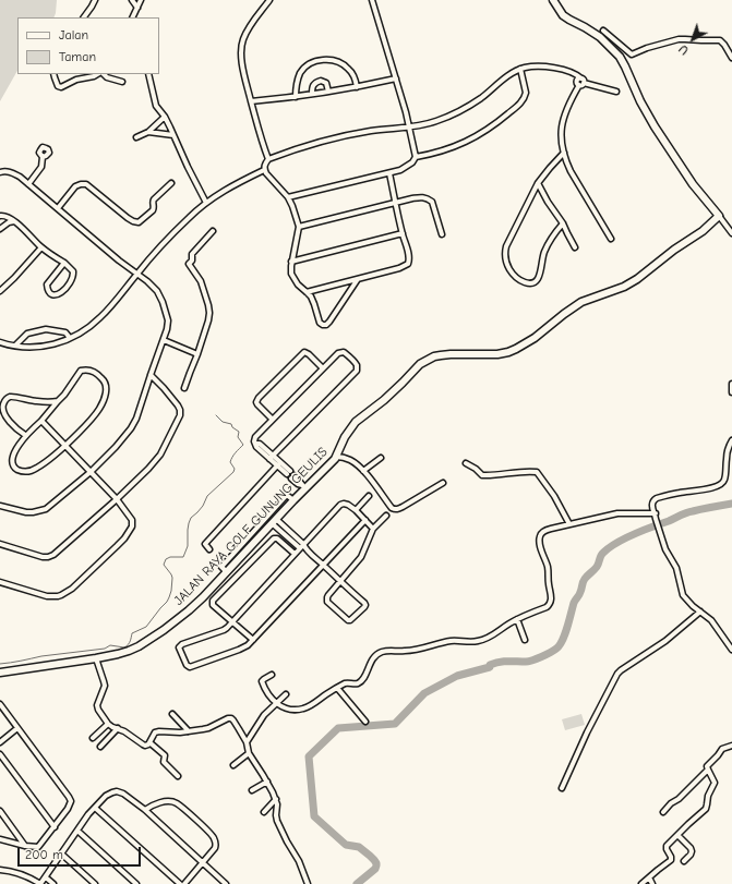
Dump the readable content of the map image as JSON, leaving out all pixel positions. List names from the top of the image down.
{
  "streets": {
    "main road": ["JALAN RAYA GOLF GUNUNG GEULIS"]
  },
  "legend": ["Jalan", "Taman"],
  "scale_bar": "200 m",
  "north": "bottom left"
}
